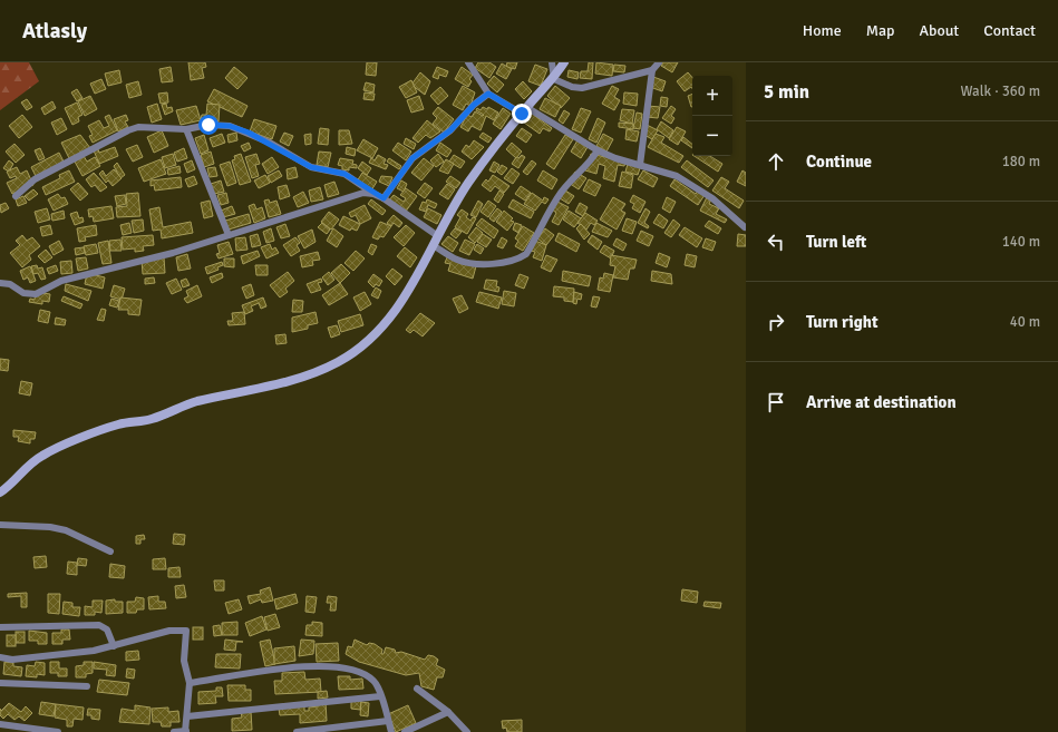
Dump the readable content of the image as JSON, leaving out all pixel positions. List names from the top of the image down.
{
  "page": {
    "header": "Atlasly",
    "nav": [
      "Home",
      "Map",
      "About",
      "Contact"
    ],
    "heading": ["5 min", "Walk · 360 m"],
    "map_buttons": ["+", "−"],
    "list": [
      ["Continue", "180 m"],
      ["Turn left", "140 m"],
      ["Turn right", "40 m"],
      "Arrive at destination"
    ]
  }
}
